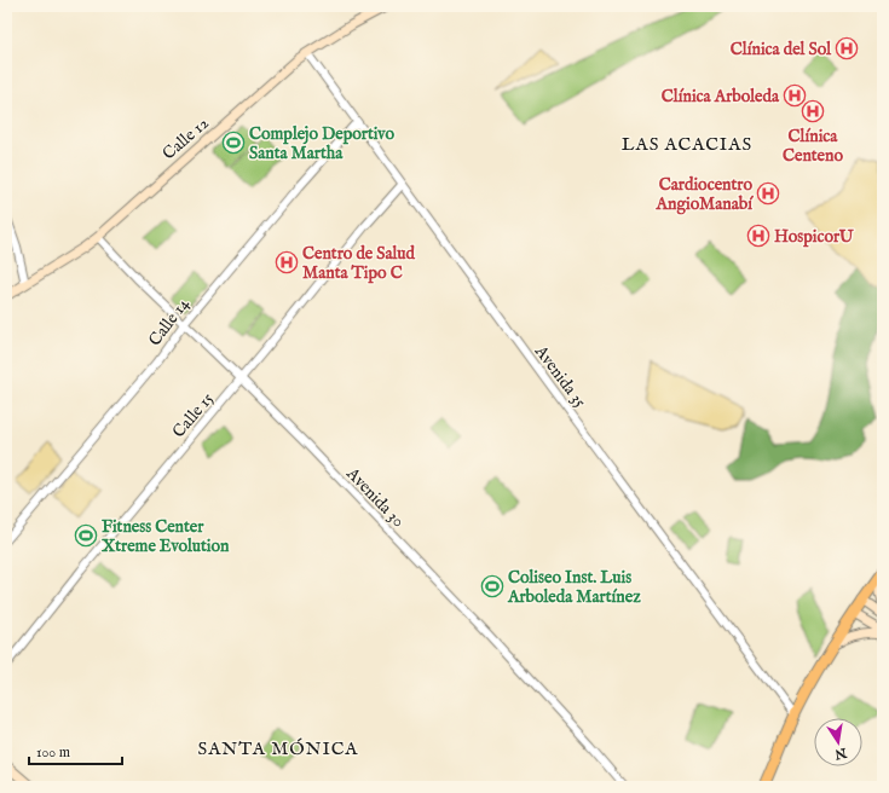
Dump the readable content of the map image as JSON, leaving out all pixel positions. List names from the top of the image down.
{
  "streets": {
    "main road": ["Calle 12"],
    "street": [
      "Calle 14",
      "Avenida 35",
      "Calle 15",
      "Avenida 30"
    ]
  },
  "crossings": [
    ["Calle 12", "Avenida 35"],
    ["Calle 12", "Avenida 30"],
    ["Calle 14", "Avenida 35"],
    ["Calle 14", "Avenida 30"],
    ["Avenida 35", "Calle 15"],
    ["Calle 15", "Avenida 30"]
  ],
  "districts": ["LAS ACACIAS", "SANTA MÓNICA"],
  "places": {
    "hospital": [
      "Clínica del Sol",
      "Clínica Arboleda",
      "Clínica Centeno",
      "Cardiocentro AngioManabí",
      "HospicorU",
      "Centro de Salud Manta Tipo C"
    ],
    "sports": ["Complejo Deportivo Santa Martha", "Fitness Center Xtreme Evolution", "Coliseo Inst. Luis Arboleda Martínez"]
  },
  "scale_bar": "100 m",
  "north": "bottom"
}
